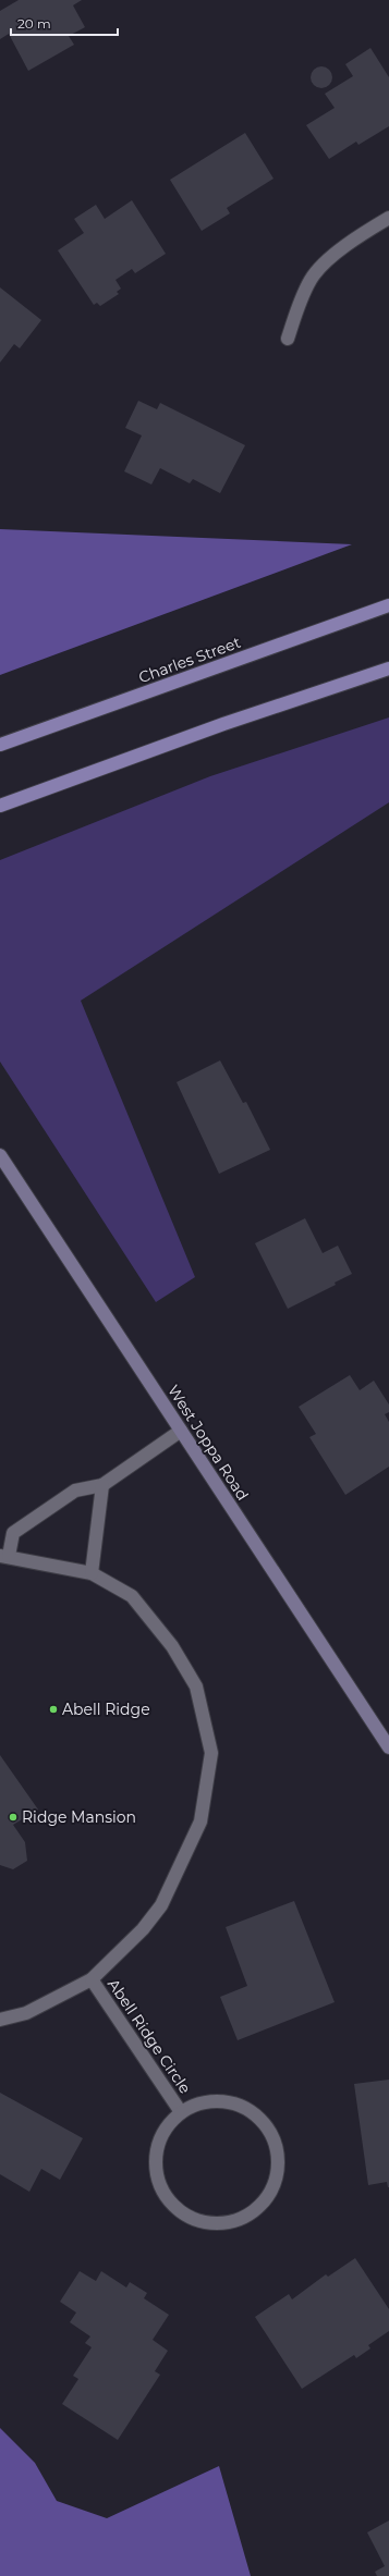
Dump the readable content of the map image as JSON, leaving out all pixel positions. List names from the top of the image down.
{
  "streets": {
    "main road": ["Charles Street"],
    "street": ["West Joppa Road", "Abell Ridge Circle"]
  },
  "crossings": [
    ["West Joppa Road", "Abell Ridge Circle"]
  ],
  "places": ["Abell Ridge", "Ridge Mansion"],
  "scale_bar": "20 m"
}
